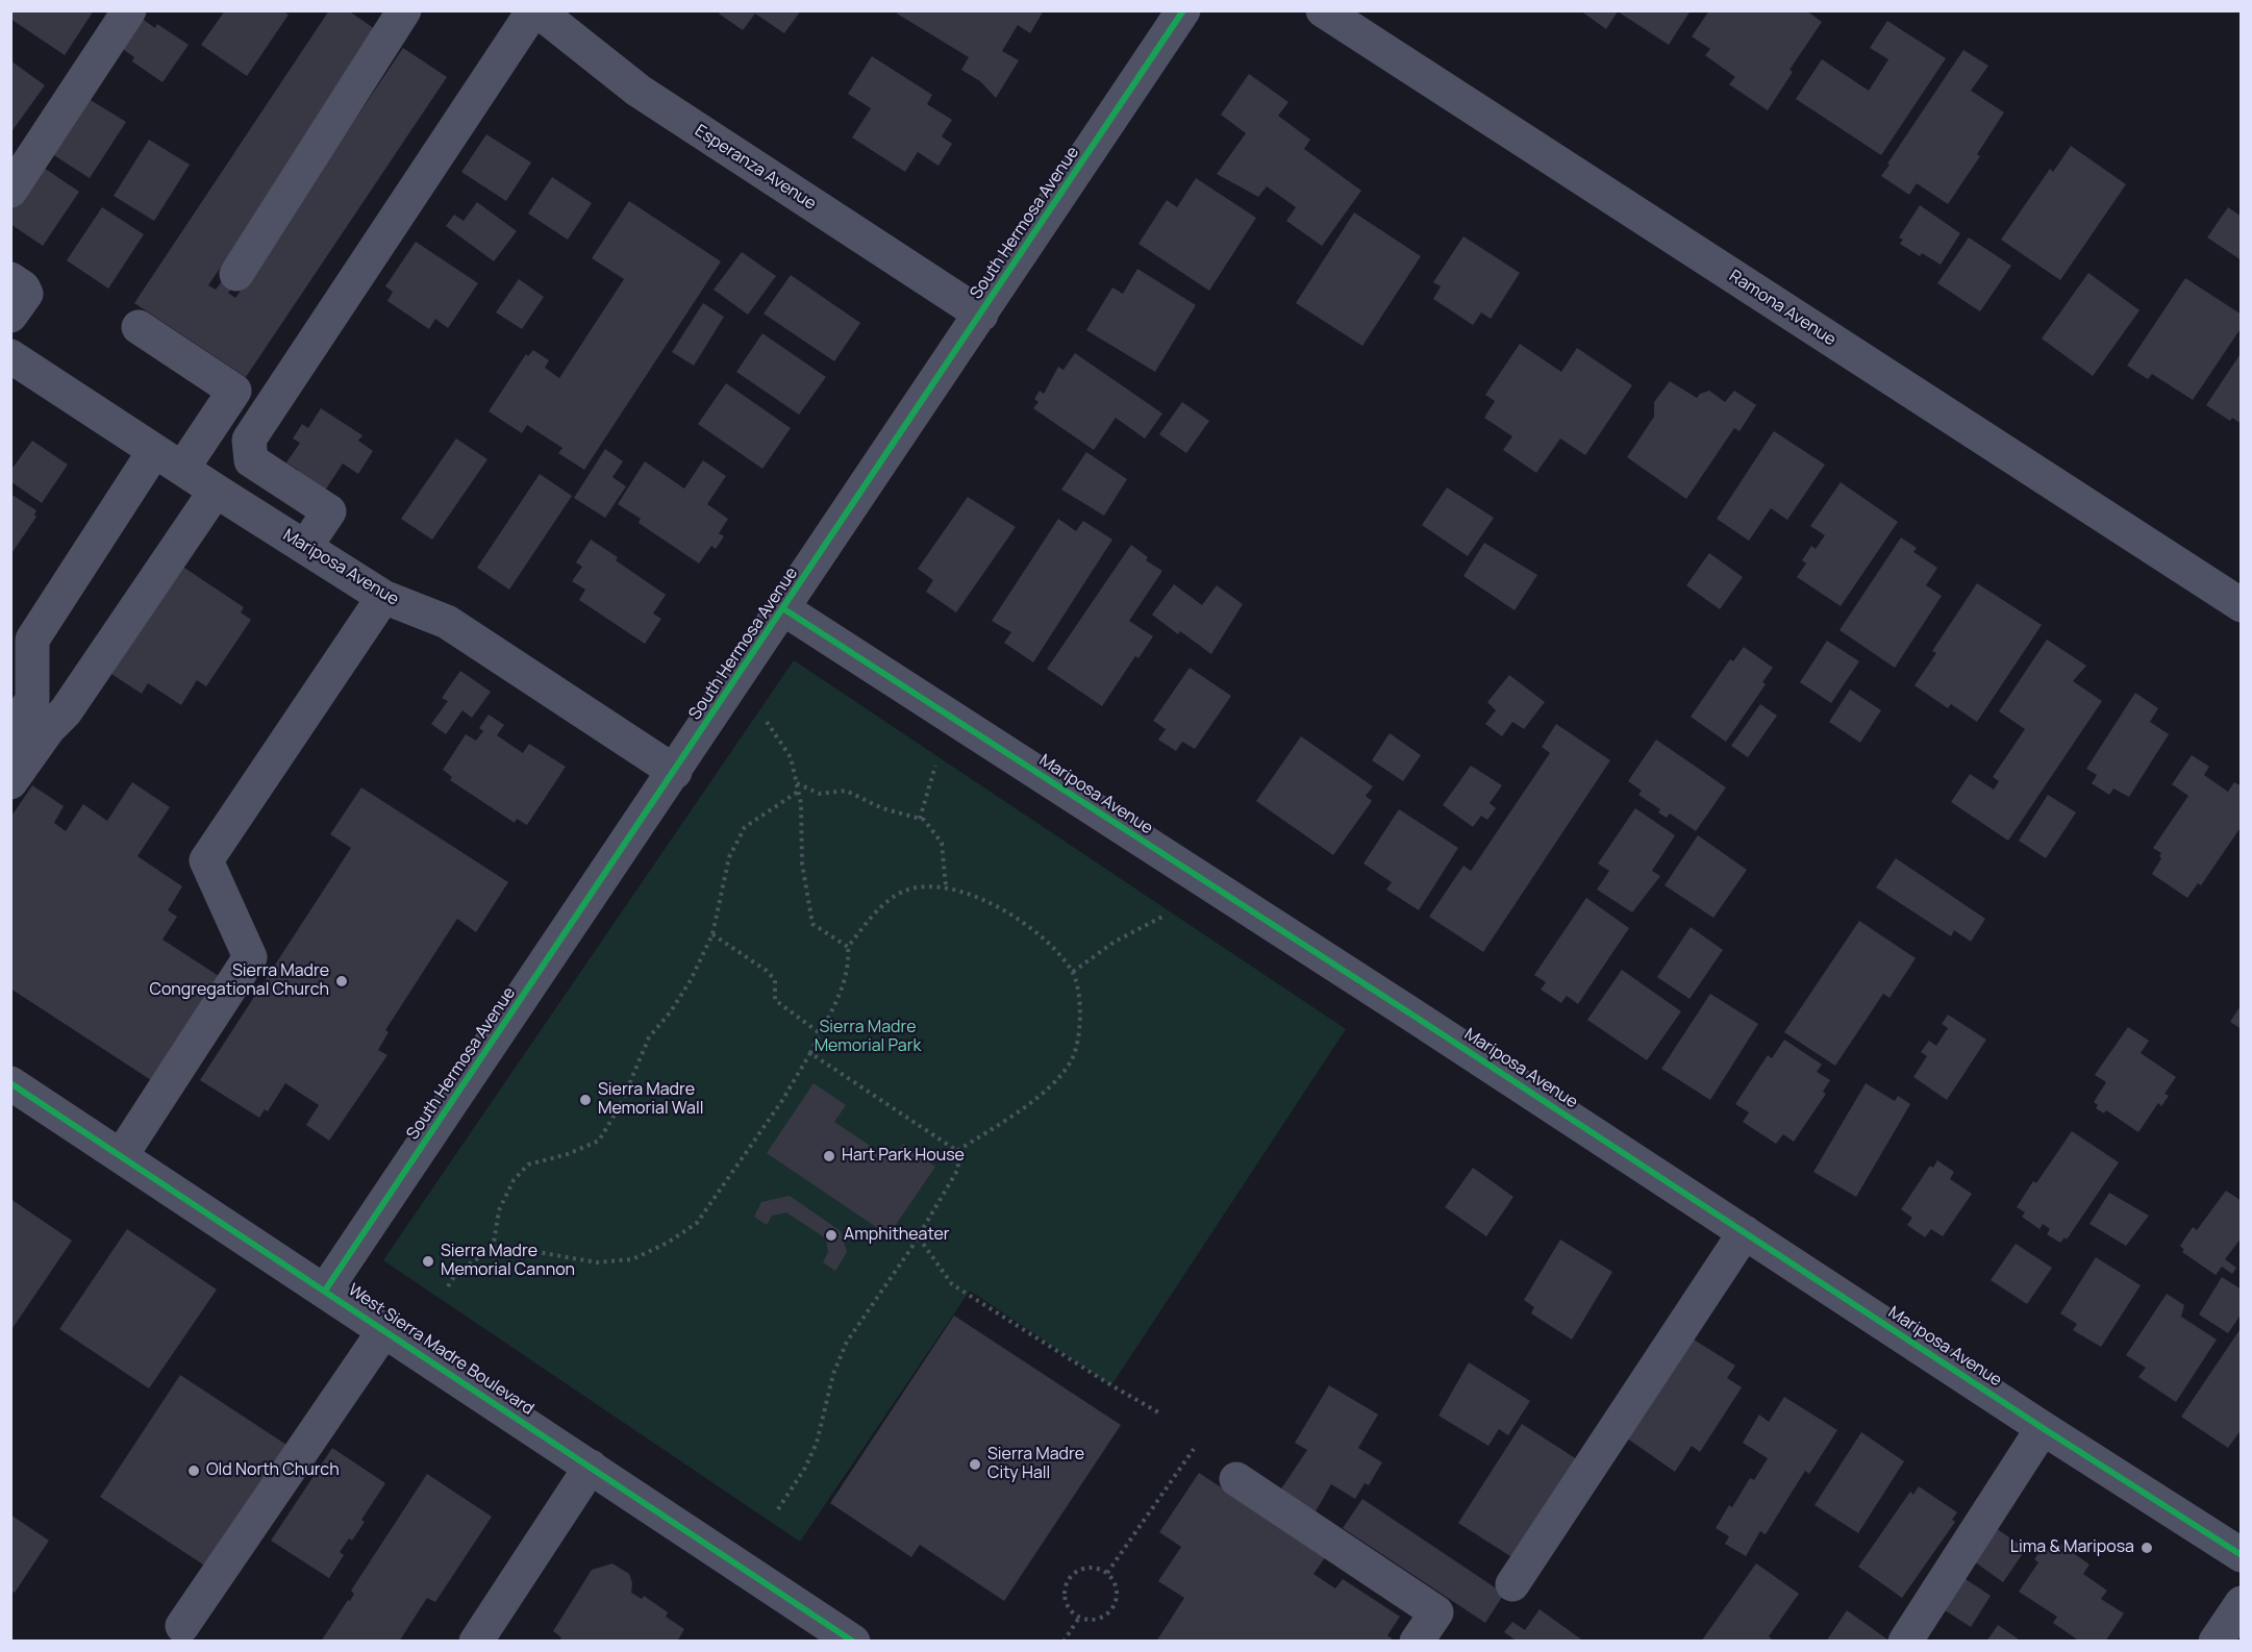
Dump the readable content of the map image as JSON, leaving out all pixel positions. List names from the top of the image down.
{
  "streets": {
    "street": [
      "Esperanza Avenue",
      "South Hermosa Avenue",
      "Ramona Avenue",
      "Mariposa Avenue",
      "West Sierra Madre Boulevard"
    ]
  },
  "crossings": [
    ["Esperanza Avenue", "South Hermosa Avenue"],
    ["South Hermosa Avenue", "Mariposa Avenue"],
    ["South Hermosa Avenue", "West Sierra Madre Boulevard"]
  ],
  "parks": ["Sierra Madre Memorial Park"],
  "places": [
    "Sierra Madre Congregational Church",
    "Sierra Madre Memorial Wall",
    "Hart Park House",
    "Amphitheater",
    "Sierra Madre Memorial Cannon",
    "Sierra Madre City Hall",
    "Old North Church",
    "Lima & Mariposa"
  ]
}
